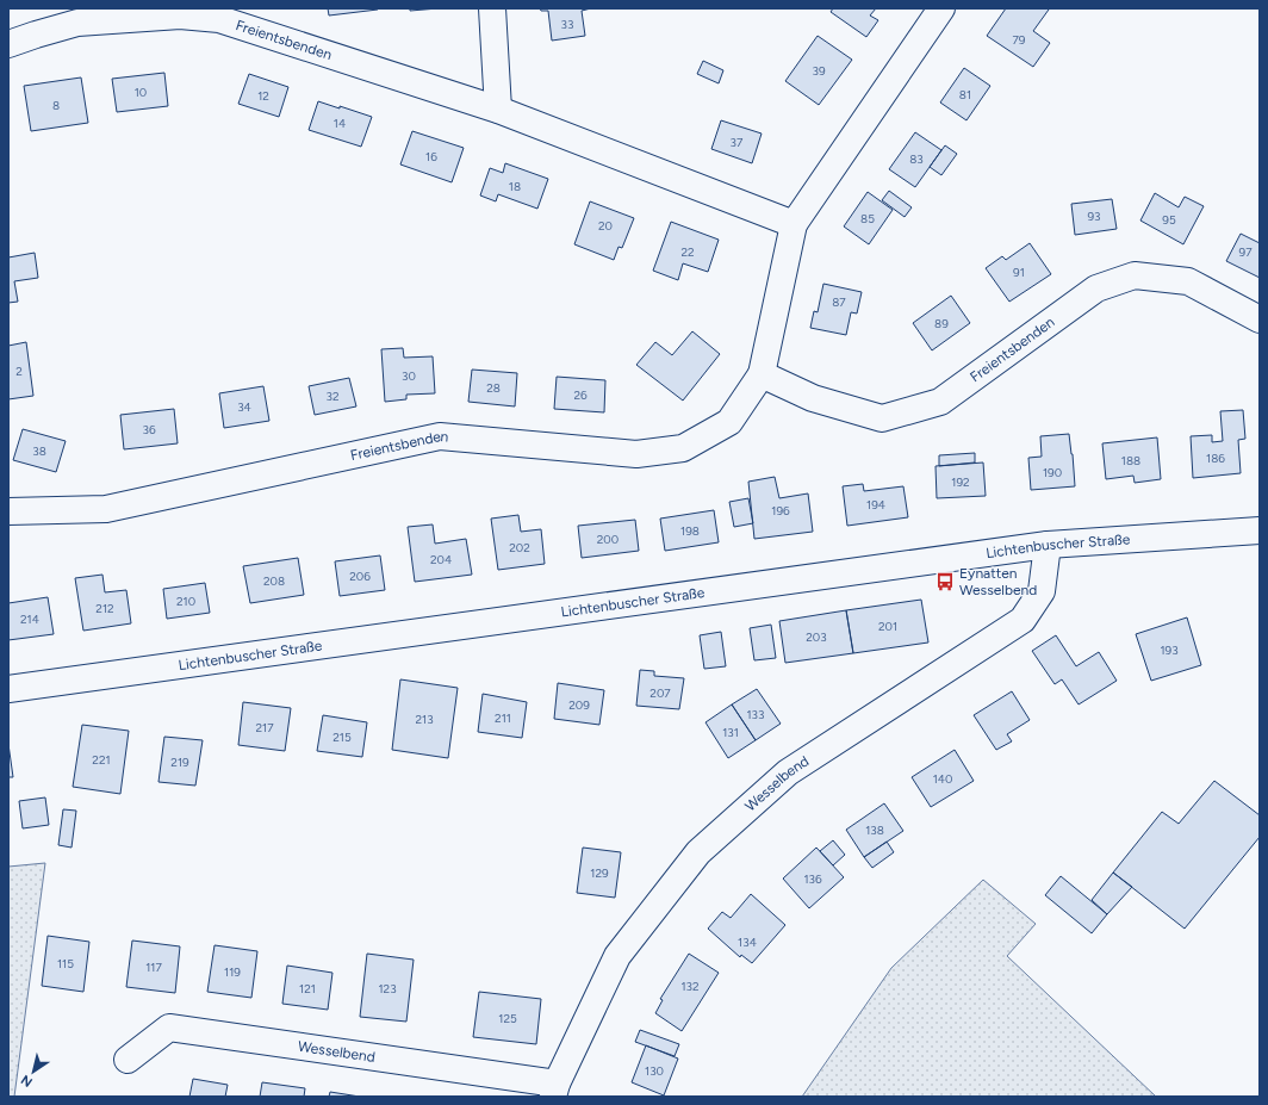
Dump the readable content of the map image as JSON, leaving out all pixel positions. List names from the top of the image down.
{
  "streets": {
    "street": ["Freientsbenden", "Lichtenbuscher Straße", "Wesselbend"]
  },
  "crossings": [
    ["Lichtenbuscher Straße", "Wesselbend"]
  ],
  "places": {
    "bus stop": ["Eynatten Wesselbend"]
  },
  "house_numbers": [
    "33",
    "79",
    "39",
    "10",
    "81",
    "12",
    "8",
    "14",
    "37",
    "16",
    "83",
    "18",
    "93",
    "85",
    "95",
    "20",
    "22",
    "97",
    "91",
    "87",
    "89",
    "2",
    "30",
    "28",
    "26",
    "32",
    "34",
    "36",
    "38",
    "186",
    "188",
    "190",
    "192",
    "194",
    "196",
    "198",
    "200",
    "202",
    "204",
    "206",
    "208",
    "210",
    "212",
    "214",
    "201",
    "203",
    "193",
    "207",
    "209",
    "133",
    "211",
    "213",
    "217",
    "131",
    "215",
    "221",
    "219",
    "140",
    "138",
    "129",
    "136",
    "134",
    "115",
    "117",
    "119",
    "132",
    "121",
    "123",
    "125",
    "130"
  ],
  "north": "bottom left"
}
